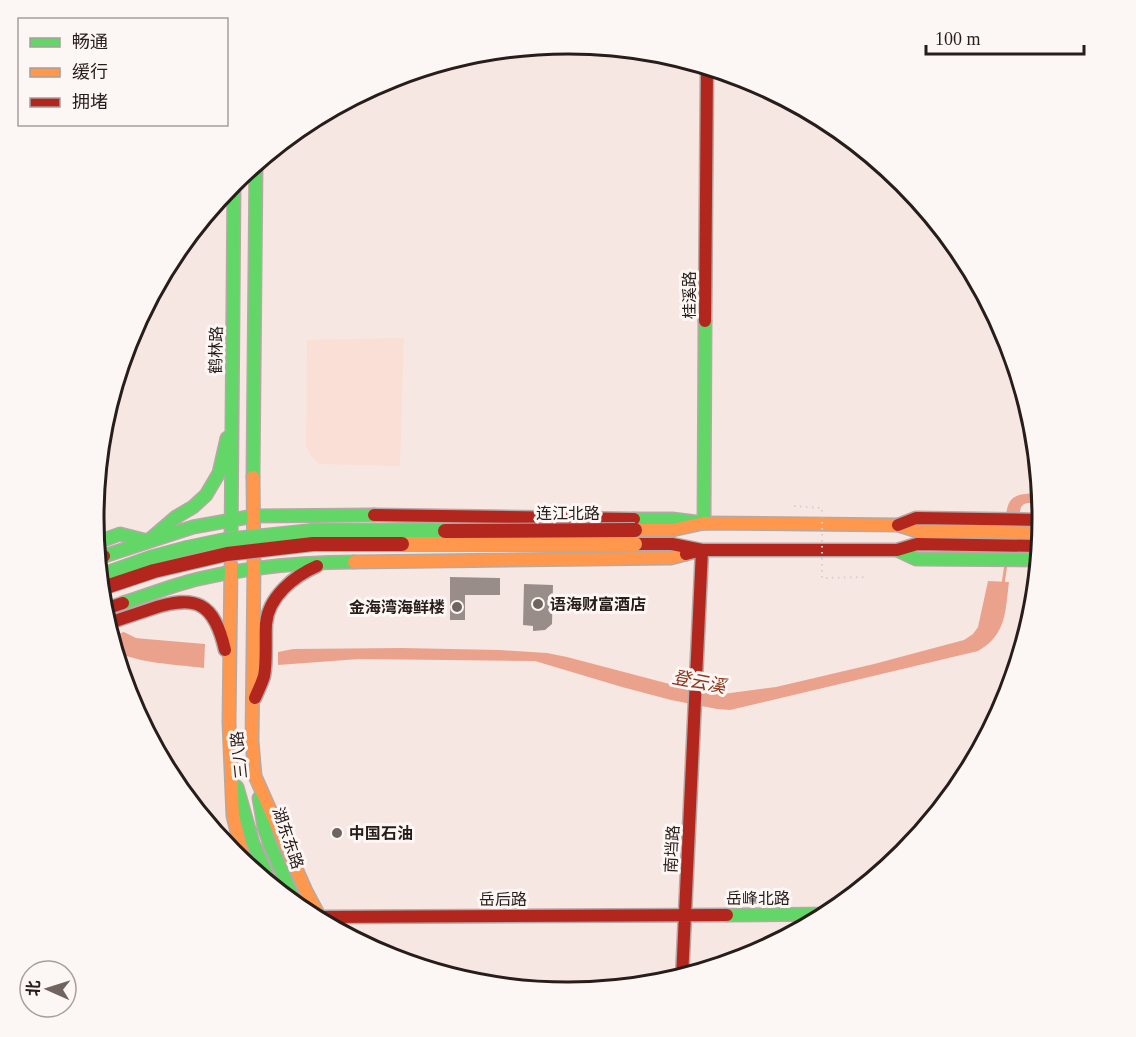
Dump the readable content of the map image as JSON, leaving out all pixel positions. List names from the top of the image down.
{
  "streets": {
    "main road": [
      "桂溪路",
      "鹤林路",
      "连江北路",
      "三八路",
      "湖东东路",
      "南垱路",
      "岳峰北路",
      "岳后路"
    ]
  },
  "crossings": [
    ["桂溪路", "连江北路"],
    ["鹤林路", "三八路"],
    ["连江北路", "南垱路"],
    ["三八路", "湖东东路"],
    ["南垱路", "岳峰北路"],
    ["南垱路", "岳后路"],
    ["岳峰北路", "岳后路"]
  ],
  "water": ["登云溪"],
  "places": ["语海财富酒店", "金海湾海鲜楼", "中国石油"],
  "legend": ["畅通", "缓行", "拥堵"],
  "scale_bar": "100 m",
  "north": "left"
}
